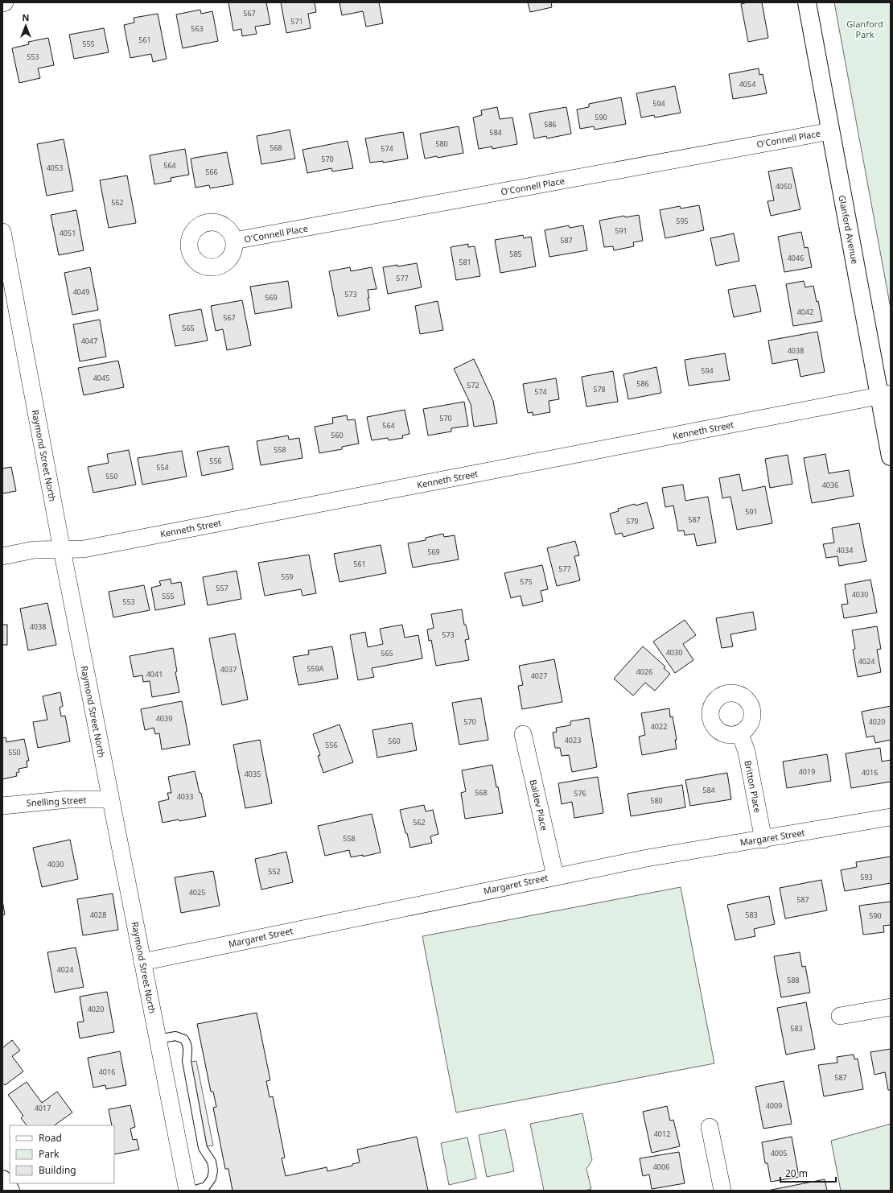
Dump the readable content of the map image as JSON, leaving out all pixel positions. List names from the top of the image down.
{
  "streets": {
    "main road": ["Glanford Avenue"],
    "street": [
      "O'Connell Place",
      "Kenneth Street",
      "Raymond Street North",
      "Britton Place",
      "Snelling Street",
      "Baldev Place",
      "Margaret Street"
    ]
  },
  "crossings": [
    ["O'Connell Place", "Glanford Avenue"],
    ["Glanford Avenue", "Kenneth Street"],
    ["Kenneth Street", "Raymond Street North"],
    ["Raymond Street North", "Snelling Street"],
    ["Raymond Street North", "Margaret Street"],
    ["Britton Place", "Margaret Street"],
    ["Baldev Place", "Margaret Street"]
  ],
  "parks": ["Glanford Park"],
  "house_numbers": [
    "567",
    "571",
    "563",
    "561",
    "555",
    "553",
    "4054",
    "594",
    "590",
    "586",
    "584",
    "580",
    "568",
    "574",
    "570",
    "564",
    "4053",
    "566",
    "4050",
    "562",
    "595",
    "591",
    "4051",
    "587",
    "585",
    "4046",
    "581",
    "577",
    "4049",
    "573",
    "569",
    "4042",
    "567",
    "565",
    "4047",
    "4038",
    "594",
    "4045",
    "586",
    "572",
    "578",
    "574",
    "570",
    "564",
    "560",
    "558",
    "556",
    "554",
    "550",
    "4036",
    "591",
    "587",
    "579",
    "4034",
    "569",
    "561",
    "577",
    "559",
    "575",
    "557",
    "4030",
    "555",
    "553",
    "4038",
    "573",
    "4030",
    "565",
    "4024",
    "559A",
    "4037",
    "4026",
    "4041",
    "4027",
    "4039",
    "570",
    "4020",
    "4022",
    "4023",
    "560",
    "556",
    "550",
    "4019",
    "4016",
    "4035",
    "584",
    "568",
    "576",
    "4033",
    "580",
    "562",
    "558",
    "4030",
    "552",
    "593",
    "4025",
    "587",
    "4028",
    "583",
    "590",
    "4024",
    "588",
    "4020",
    "583",
    "4016",
    "587",
    "4009",
    "4017",
    "4012",
    "4005",
    "4006"
  ],
  "legend": ["Road", "Park", "Building"],
  "scale_bar": "20 m",
  "north": "top"
}
